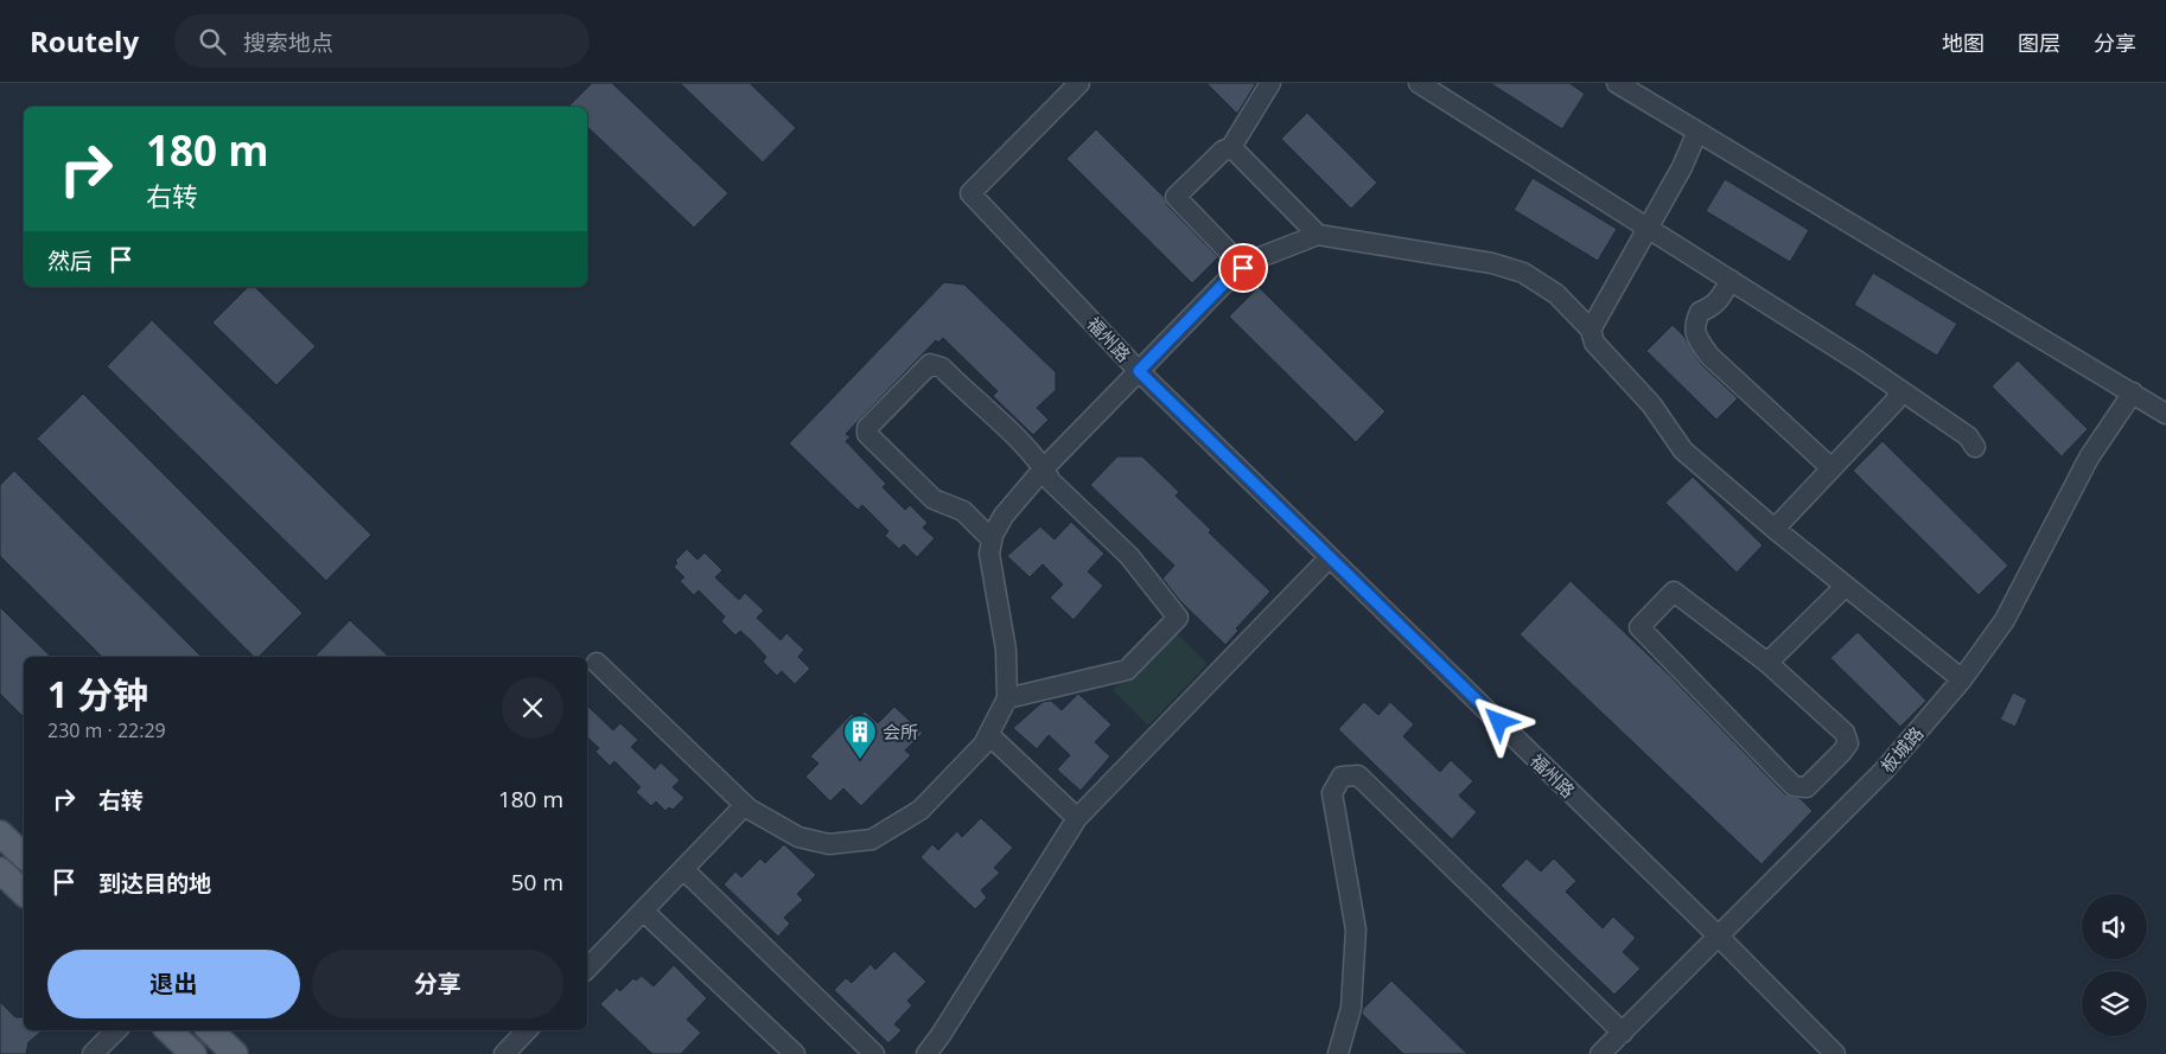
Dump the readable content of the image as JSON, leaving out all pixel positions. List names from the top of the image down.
{
  "streets": {
    "street": ["福州路", "板城路"]
  },
  "crossings": [
    ["福州路", "板城路"]
  ],
  "places": {
    "building": ["会所"]
  },
  "page": {
    "header": "Routely",
    "search": "搜索地点",
    "nav": ["地图", "图层", "分享"],
    "turn": ["180 m", "右转"],
    "then": "然后",
    "heading": ["1 分钟", "230 m · 22:29"],
    "list": [
      {
        "name": "右转",
        "value": "180 m"
      },
      {
        "name": "到达目的地",
        "value": "50 m"
      }
    ],
    "buttons": ["退出", "分享"]
  }
}
